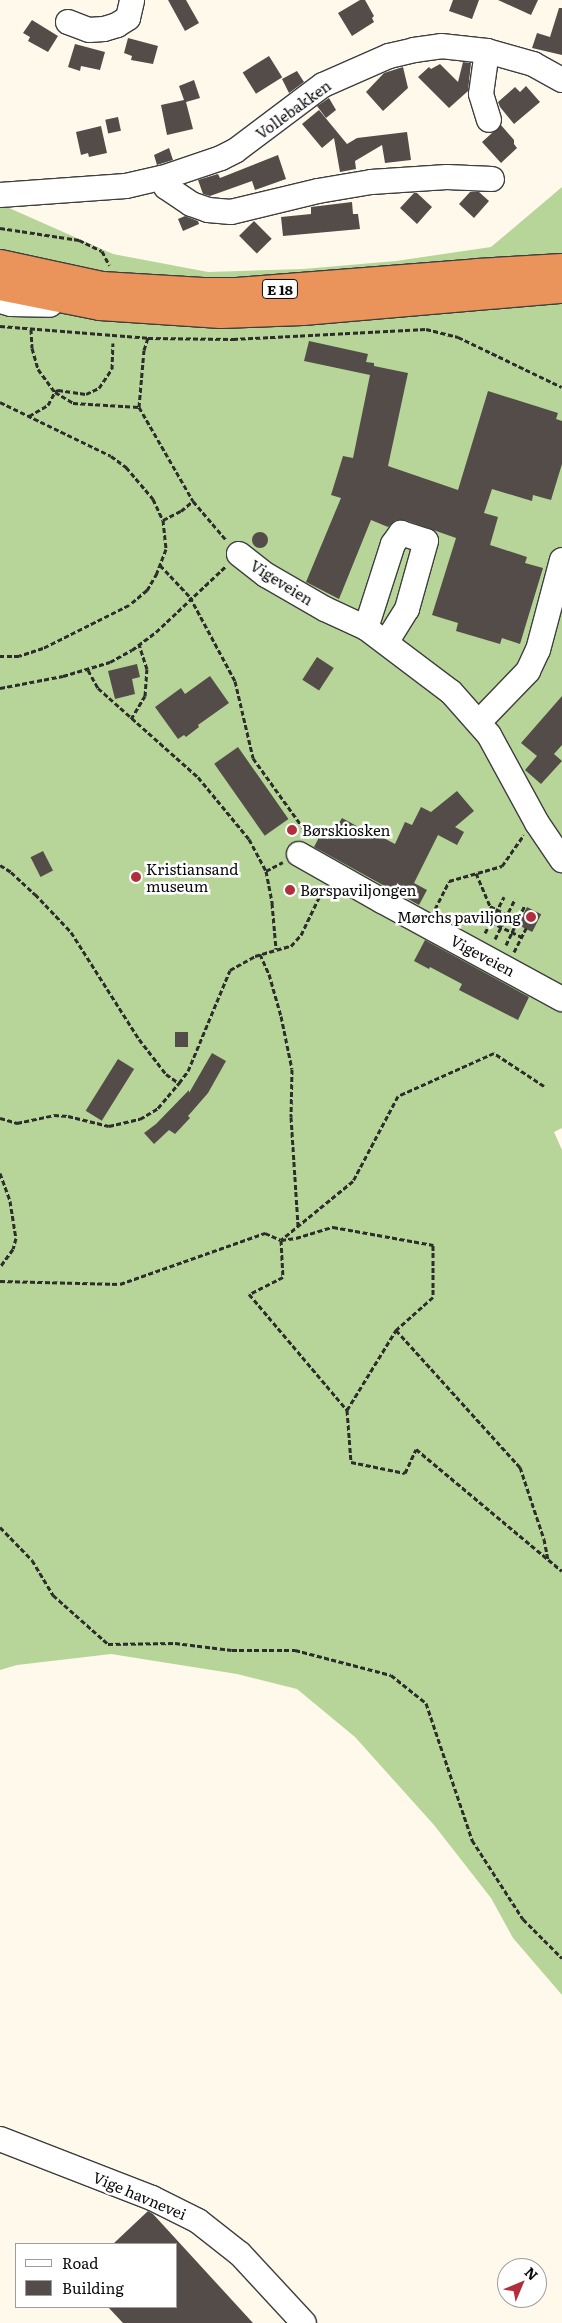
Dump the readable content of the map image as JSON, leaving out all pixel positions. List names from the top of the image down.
{
  "streets": {
    "highway": ["E 18"],
    "street": ["Vollebakken", "Vigeveien", "Vige havnevei"]
  },
  "places": [
    "Børskiosken",
    "Kristiansand museum",
    "Børspaviljongen",
    "Mørchs paviljong"
  ],
  "legend": ["Road", "Building"],
  "north": "top right"
}
